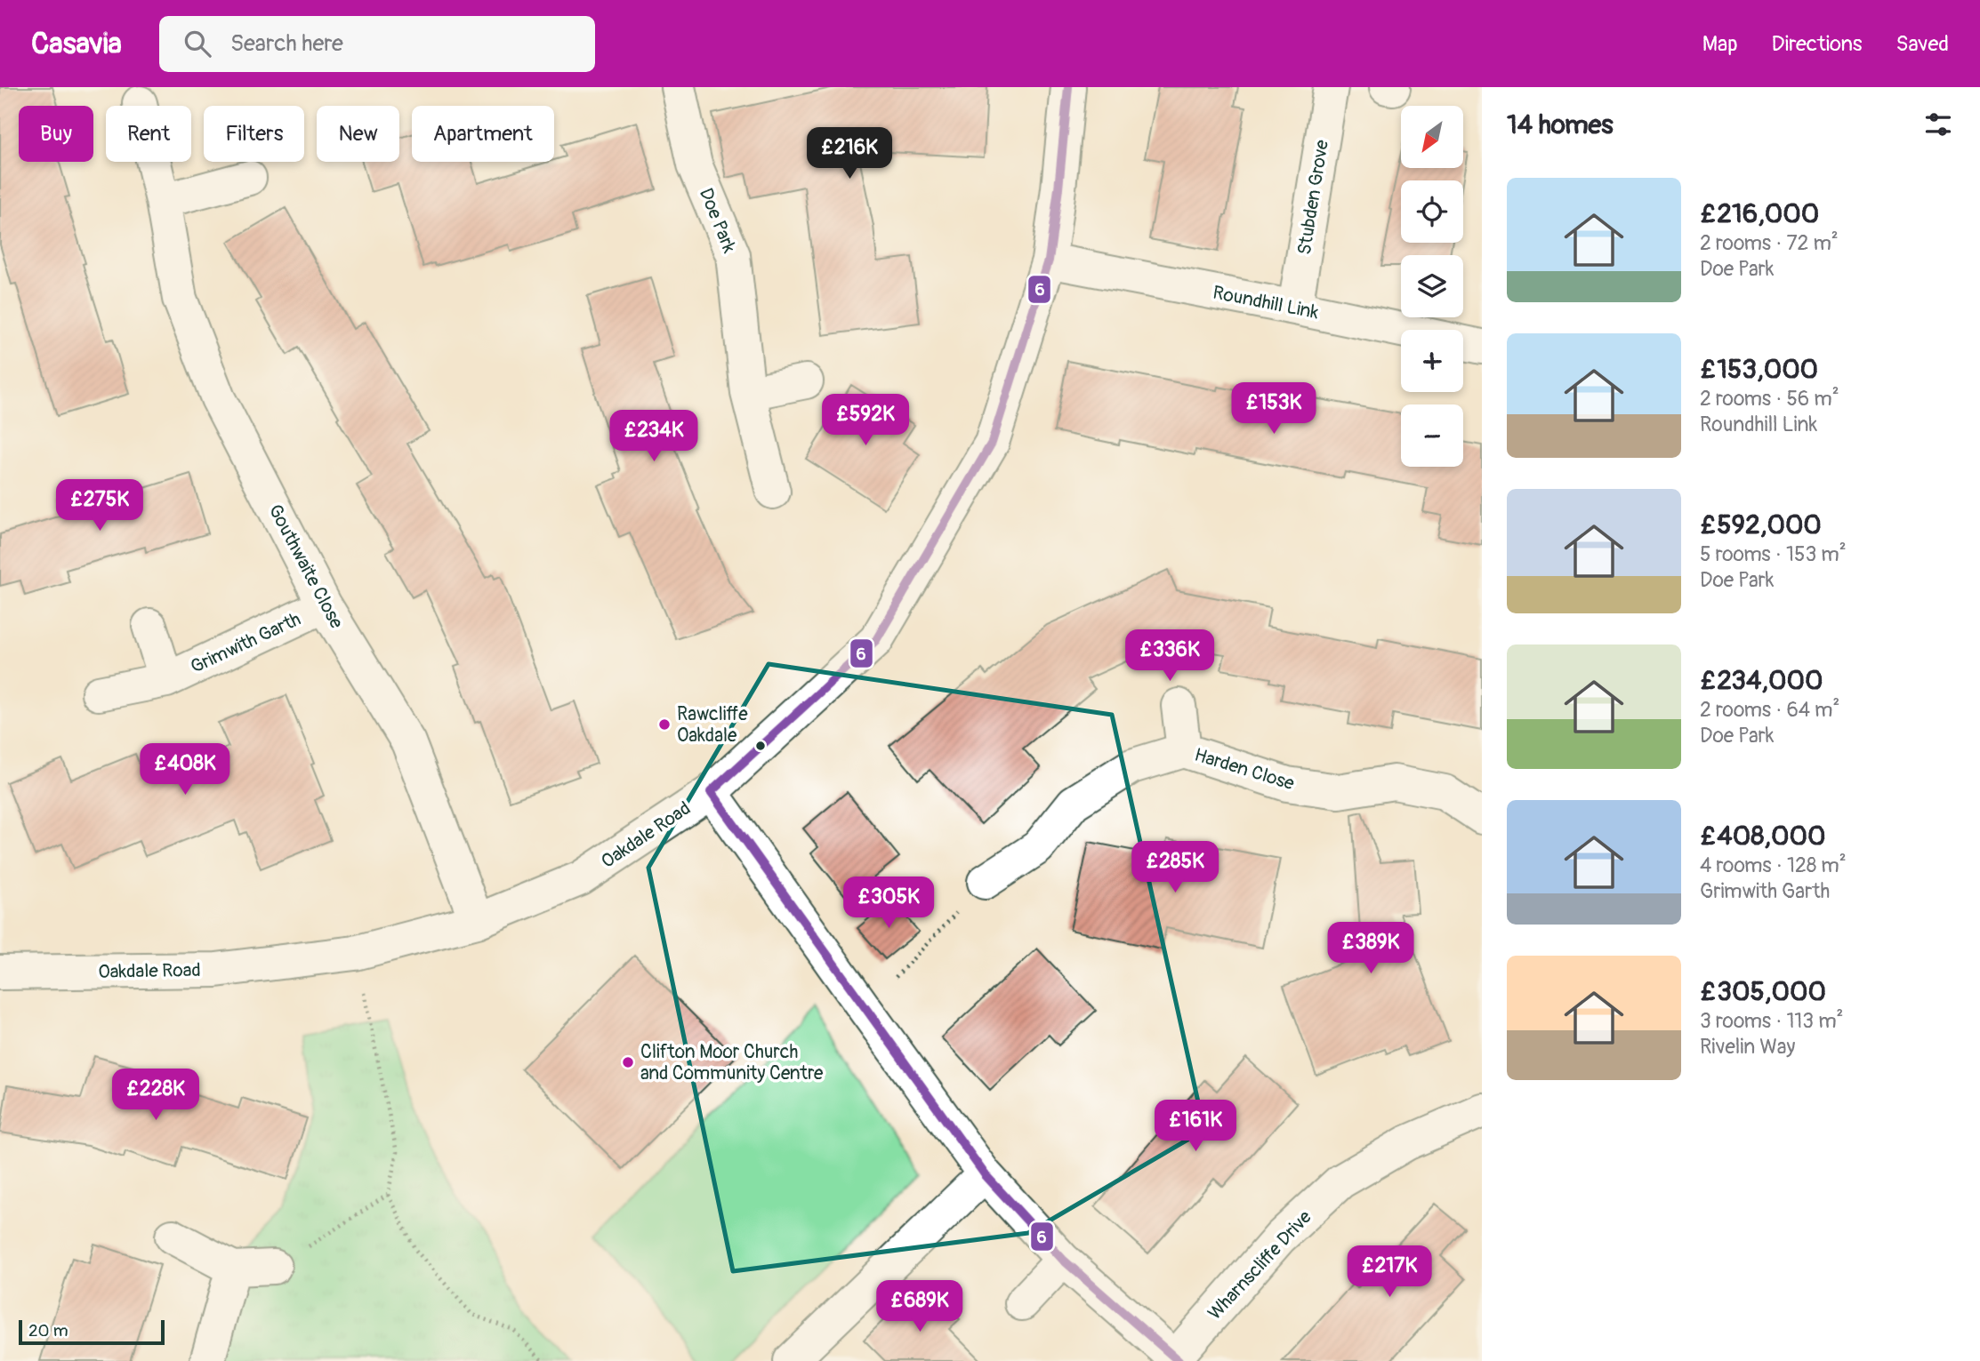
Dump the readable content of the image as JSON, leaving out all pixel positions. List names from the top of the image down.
{
  "streets": {
    "street": [
      "Stubden Grove",
      "Doe Park",
      "Roundhill Link",
      "Gouthwaite Close",
      "Grimwith Garth",
      "Harden Close",
      "Oakdale Road",
      "Wharnscliffe Drive"
    ]
  },
  "crossings": [
    ["Stubden Grove", "Roundhill Link"],
    ["Roundhill Link", "Oakdale Road"],
    ["Gouthwaite Close", "Grimwith Garth"],
    ["Gouthwaite Close", "Oakdale Road"]
  ],
  "places": ["Rawcliffe Oakdale", "Clifton Moor Church and Community Centre"],
  "lines": ["transit line 6"],
  "scale_bar": "20 m",
  "north": "bottom left",
  "page": {
    "header": "Casavia",
    "search": "Search here",
    "nav": ["Map", "Directions", "Saved"],
    "heading": "14 homes",
    "map_buttons": ["+", "−"],
    "chip": [
      "Buy",
      "Rent",
      "Filters",
      "New",
      "Apartment"
    ],
    "price": [
      "£216K",
      "£153K",
      "£592K",
      "£234K",
      "£275K",
      "£336K",
      "£408K",
      "£285K",
      "£305K",
      "£389K",
      "£228K",
      "£161K",
      "£217K",
      "£689K"
    ],
    "list": [
      {
        "name": "£216,000",
        "note": "2 rooms · 72 m² · Doe Park"
      },
      {
        "name": "£153,000",
        "note": "2 rooms · 56 m² · Roundhill Link"
      },
      {
        "name": "£592,000",
        "note": "5 rooms · 153 m² · Doe Park"
      },
      {
        "name": "£234,000",
        "note": "2 rooms · 64 m² · Doe Park"
      },
      {
        "name": "£408,000",
        "note": "4 rooms · 128 m² · Grimwith Garth"
      },
      {
        "name": "£305,000",
        "note": "3 rooms · 113 m² · Rivelin Way"
      }
    ],
    "scale": "20 m"
  }
}
